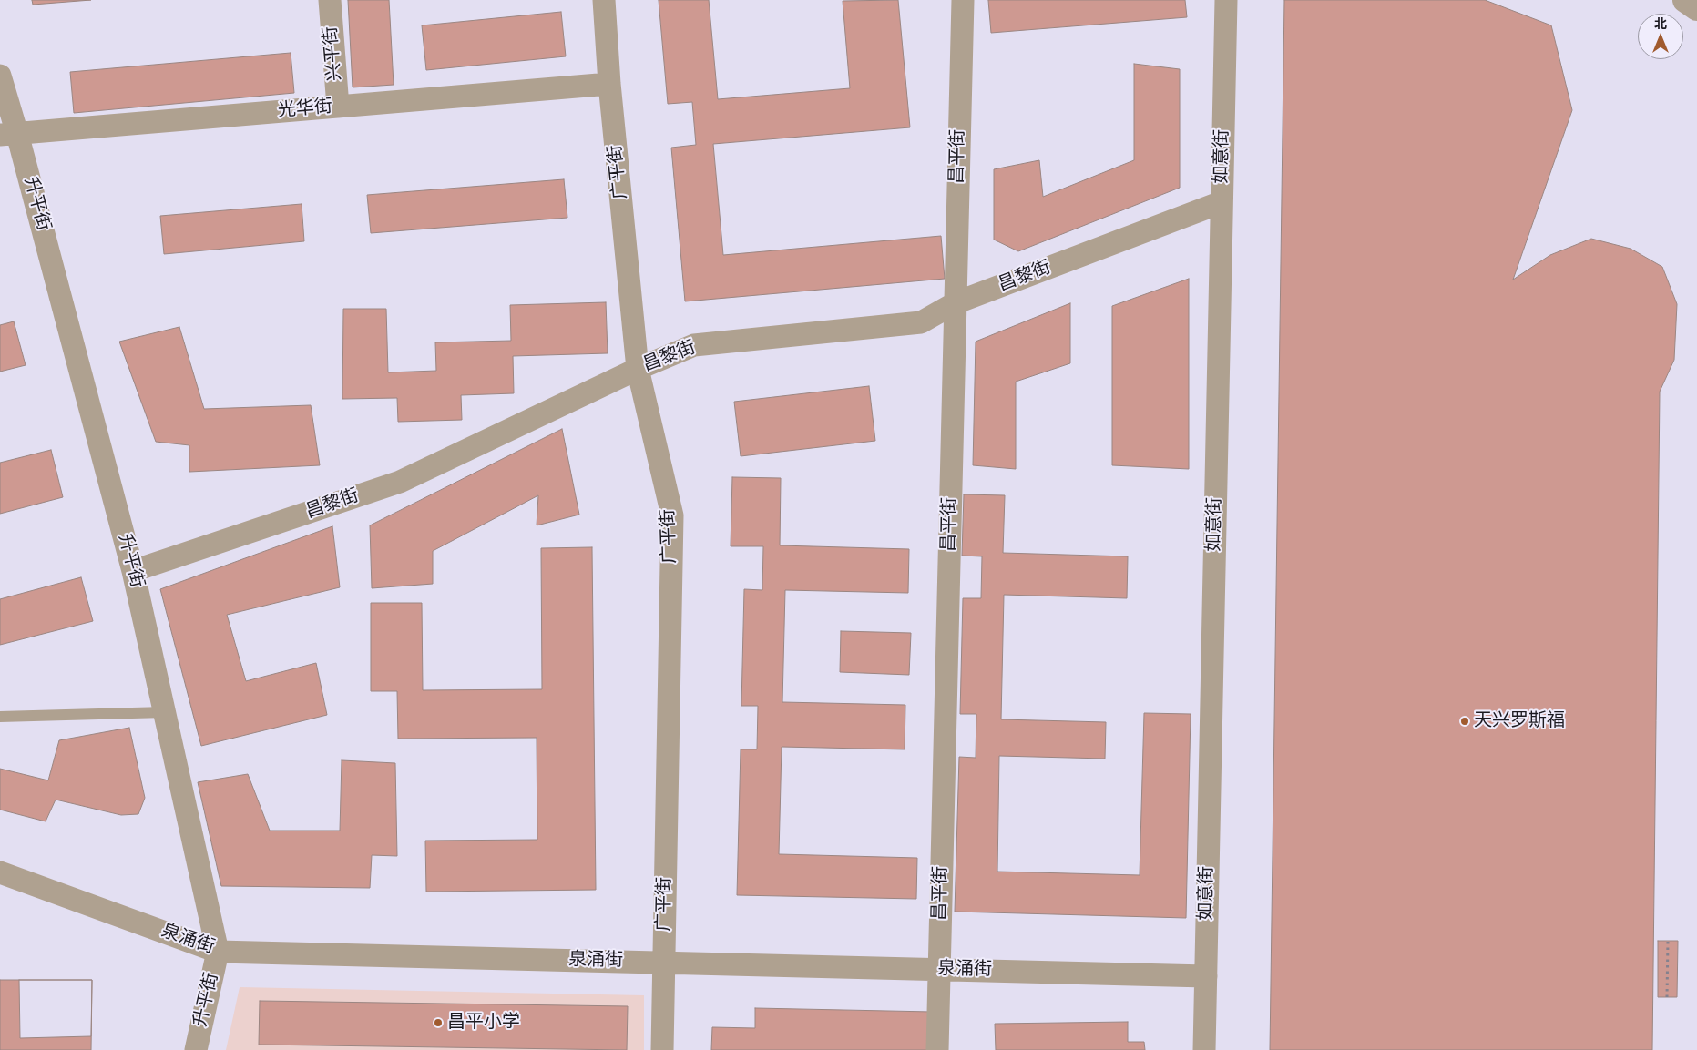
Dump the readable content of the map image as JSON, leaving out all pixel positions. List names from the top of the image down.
{
  "streets": {
    "street": [
      "兴平街",
      "光华街",
      "昌平街",
      "如意街",
      "广平街",
      "升平街",
      "昌黎街",
      "泉涌街"
    ]
  },
  "crossings": [
    ["兴平街", "光华街"],
    ["光华街", "广平街"],
    ["光华街", "升平街"],
    ["昌平街", "昌黎街"],
    ["昌平街", "泉涌街"],
    ["如意街", "昌黎街"],
    ["如意街", "泉涌街"],
    ["广平街", "昌黎街"],
    ["广平街", "泉涌街"],
    ["升平街", "昌黎街"],
    ["升平街", "泉涌街"]
  ],
  "places": ["天兴罗斯福", "昌平小学"],
  "north": "top"
}
